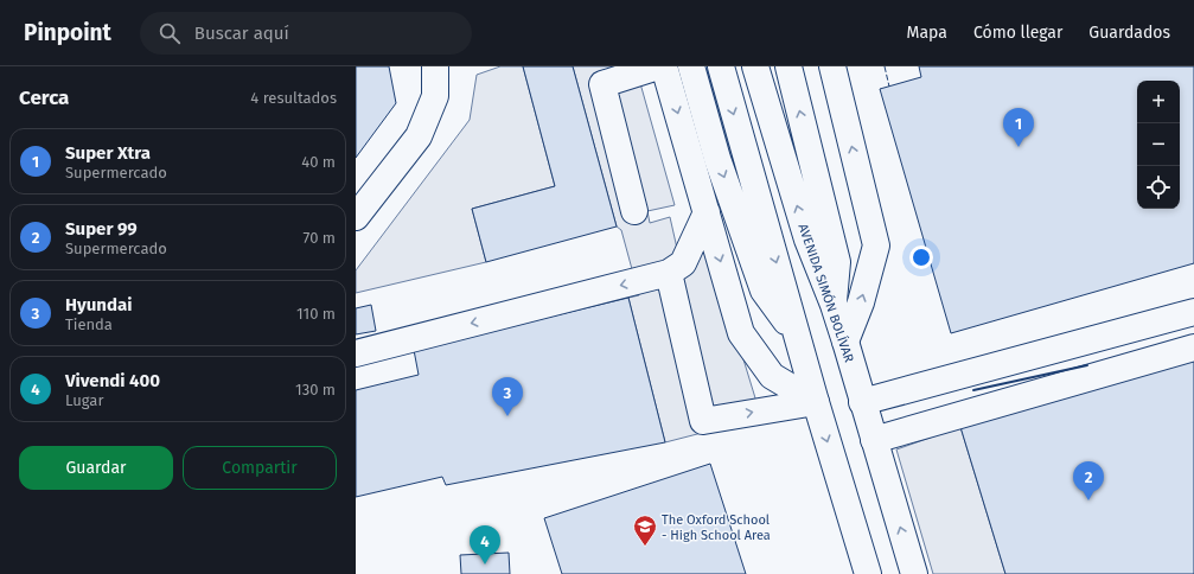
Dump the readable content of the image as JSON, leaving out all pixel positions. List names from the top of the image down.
{
  "streets": {
    "main road": ["AVENIDA SIMÓN BOLÍVAR"]
  },
  "places": {
    "school or university": ["The Oxford School - High School Area"]
  },
  "page": {
    "header": "Pinpoint",
    "search": "Buscar aquí",
    "nav": ["Mapa", "Cómo llegar", "Guardados"],
    "heading": ["Cerca", "4 resultados"],
    "map_buttons": ["+", "−"],
    "pins": [
      "1",
      "3",
      "2",
      "4"
    ],
    "list": [
      {
        "mark": "1",
        "name": "Super Xtra",
        "note": "Supermercado",
        "value": "40 m"
      },
      {
        "mark": "2",
        "name": "Super 99",
        "note": "Supermercado",
        "value": "70 m"
      },
      {
        "mark": "3",
        "name": "Hyundai",
        "note": "Tienda",
        "value": "110 m"
      },
      {
        "mark": "4",
        "name": "Vivendi 400",
        "note": "Lugar",
        "value": "130 m"
      }
    ],
    "buttons": ["Guardar", "Compartir"]
  }
}
